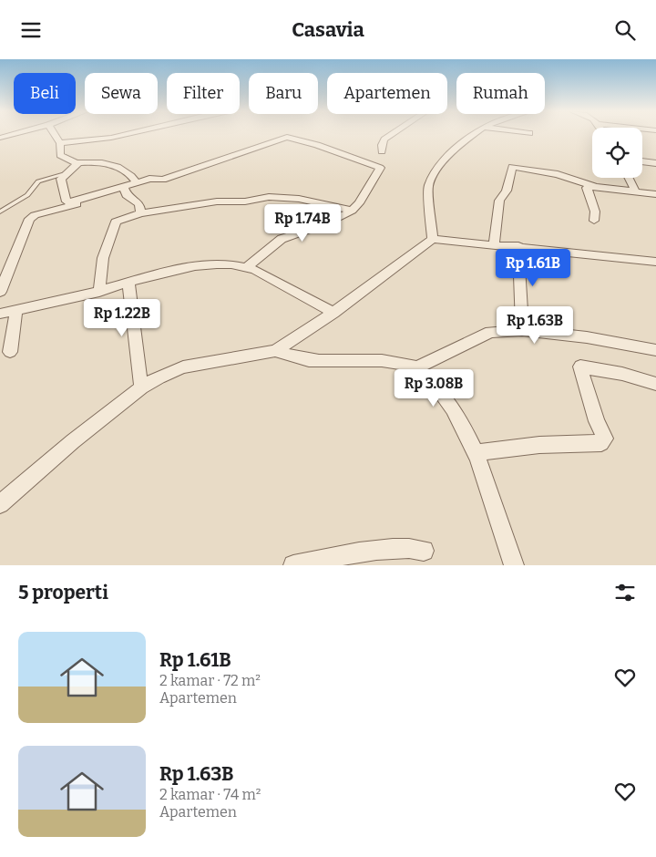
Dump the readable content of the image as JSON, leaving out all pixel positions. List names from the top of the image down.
{
  "page": {
    "header": "Casavia",
    "chip": [
      "Beli",
      "Sewa",
      "Filter",
      "Baru",
      "Apartemen",
      "Rumah"
    ],
    "price": [
      "Rp 1.74B",
      "Rp 1.61B",
      "Rp 1.22B",
      "Rp 1.63B",
      "Rp 3.08B"
    ],
    "heading": "5 properti",
    "list": [
      {
        "name": "Rp 1.61B",
        "note": "2 kamar · 72 m² · Apartemen"
      },
      {
        "name": "Rp 1.63B",
        "note": "2 kamar · 74 m² · Apartemen"
      }
    ]
  }
}
